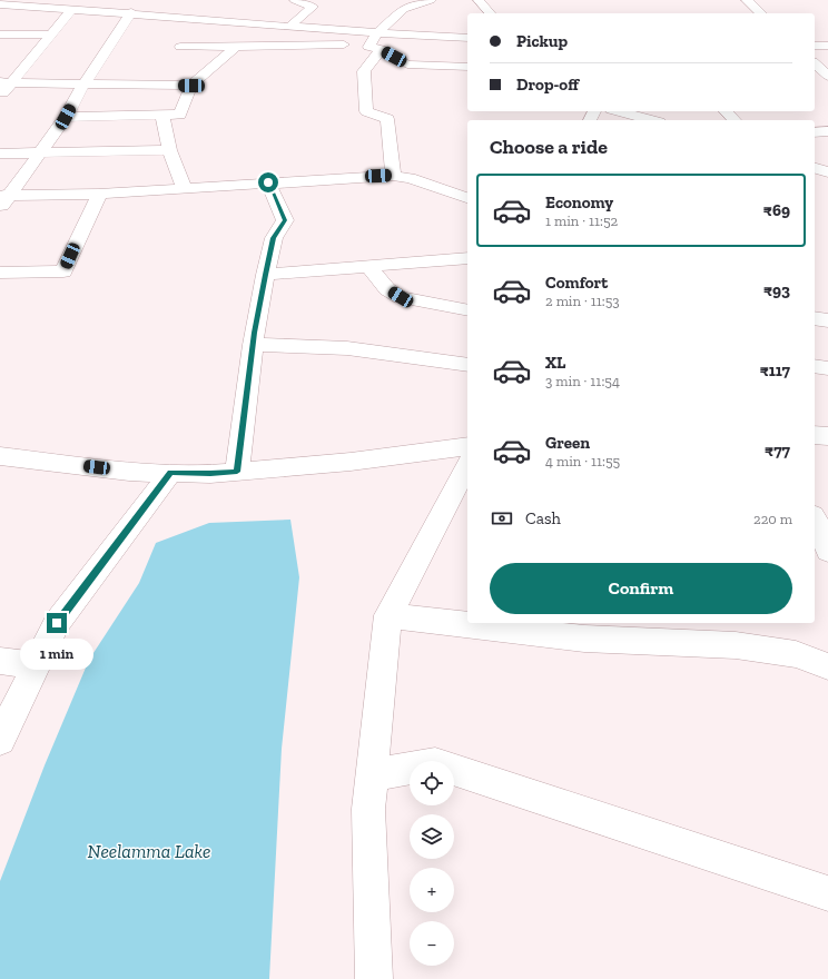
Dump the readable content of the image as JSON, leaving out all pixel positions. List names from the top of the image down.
{
  "water": ["Neelamma Lake"],
  "page": {
    "banner": ["Pickup", "Drop-off"],
    "heading": "Choose a ride",
    "list": [
      {
        "name": "Economy",
        "note": "1 min · 11:52",
        "value": "₹69"
      },
      {
        "name": "Comfort",
        "note": "2 min · 11:53",
        "value": "₹93"
      },
      {
        "name": "XL",
        "note": "3 min · 11:54",
        "value": "₹117"
      },
      {
        "name": "Green",
        "note": "4 min · 11:55",
        "value": "₹77"
      }
    ],
    "pay": ["Cash", "220 m"],
    "buttons": "Confirm",
    "bubble": "1 min",
    "map_buttons": ["+", "−"]
  }
}
